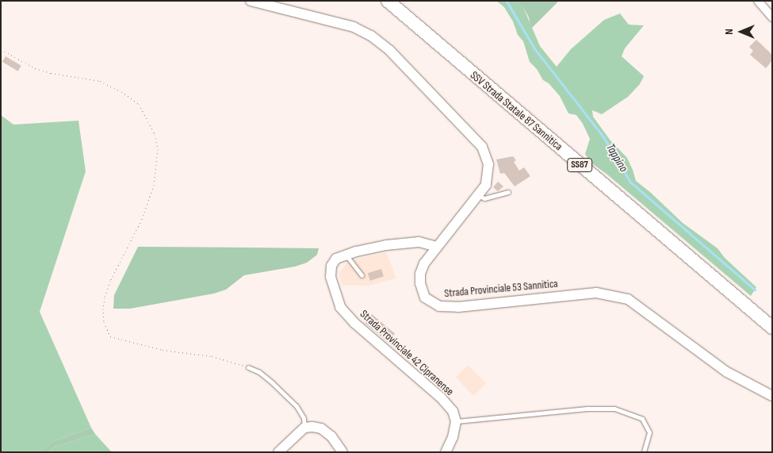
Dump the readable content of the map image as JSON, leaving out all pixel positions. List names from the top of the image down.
{
  "streets": {
    "main road": ["SSV Strada Statale 87 Sannitica", "SS87"],
    "street": ["Strada Provinciale 53 Sannitica", "Strada Provinciale 42 Cipranense"]
  },
  "crossings": [
    ["Strada Provinciale 53 Sannitica", "Strada Provinciale 42 Cipranense"]
  ],
  "water": ["Tappino"],
  "north": "left"
}
